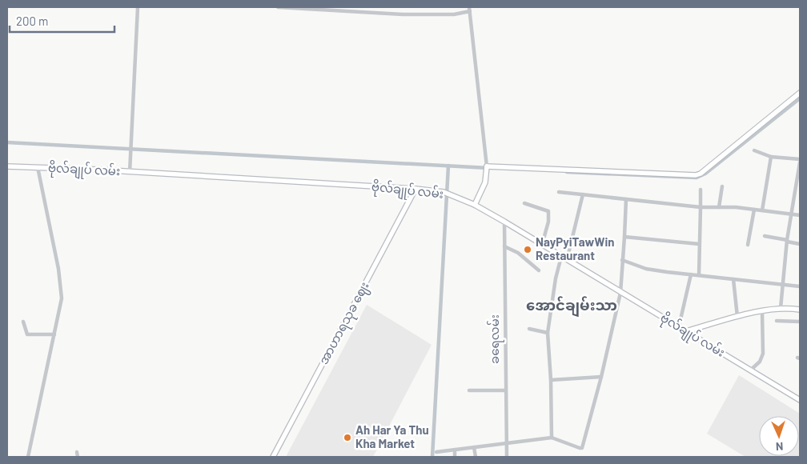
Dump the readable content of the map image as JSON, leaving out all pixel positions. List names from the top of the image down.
{
  "streets": {
    "main road": ["ဗိုလ်ချုပ် လမ်း", "အာဟာရသုခ ဈေး"],
    "street": ["ခရေလမ်း"]
  },
  "crossings": [
    ["ဗိုလ်ချုပ် လမ်း", "အာဟာရသုခ ဈေး"],
    ["ဗိုလ်ချုပ် လမ်း", "ခရေလမ်း"]
  ],
  "districts": ["အောင်ချမ်းသာ"],
  "places": ["NayPyiTawWin Restaurant", "Ah Har Ya Thu Kha Market"],
  "scale_bar": "200 m",
  "north": "bottom"
}
